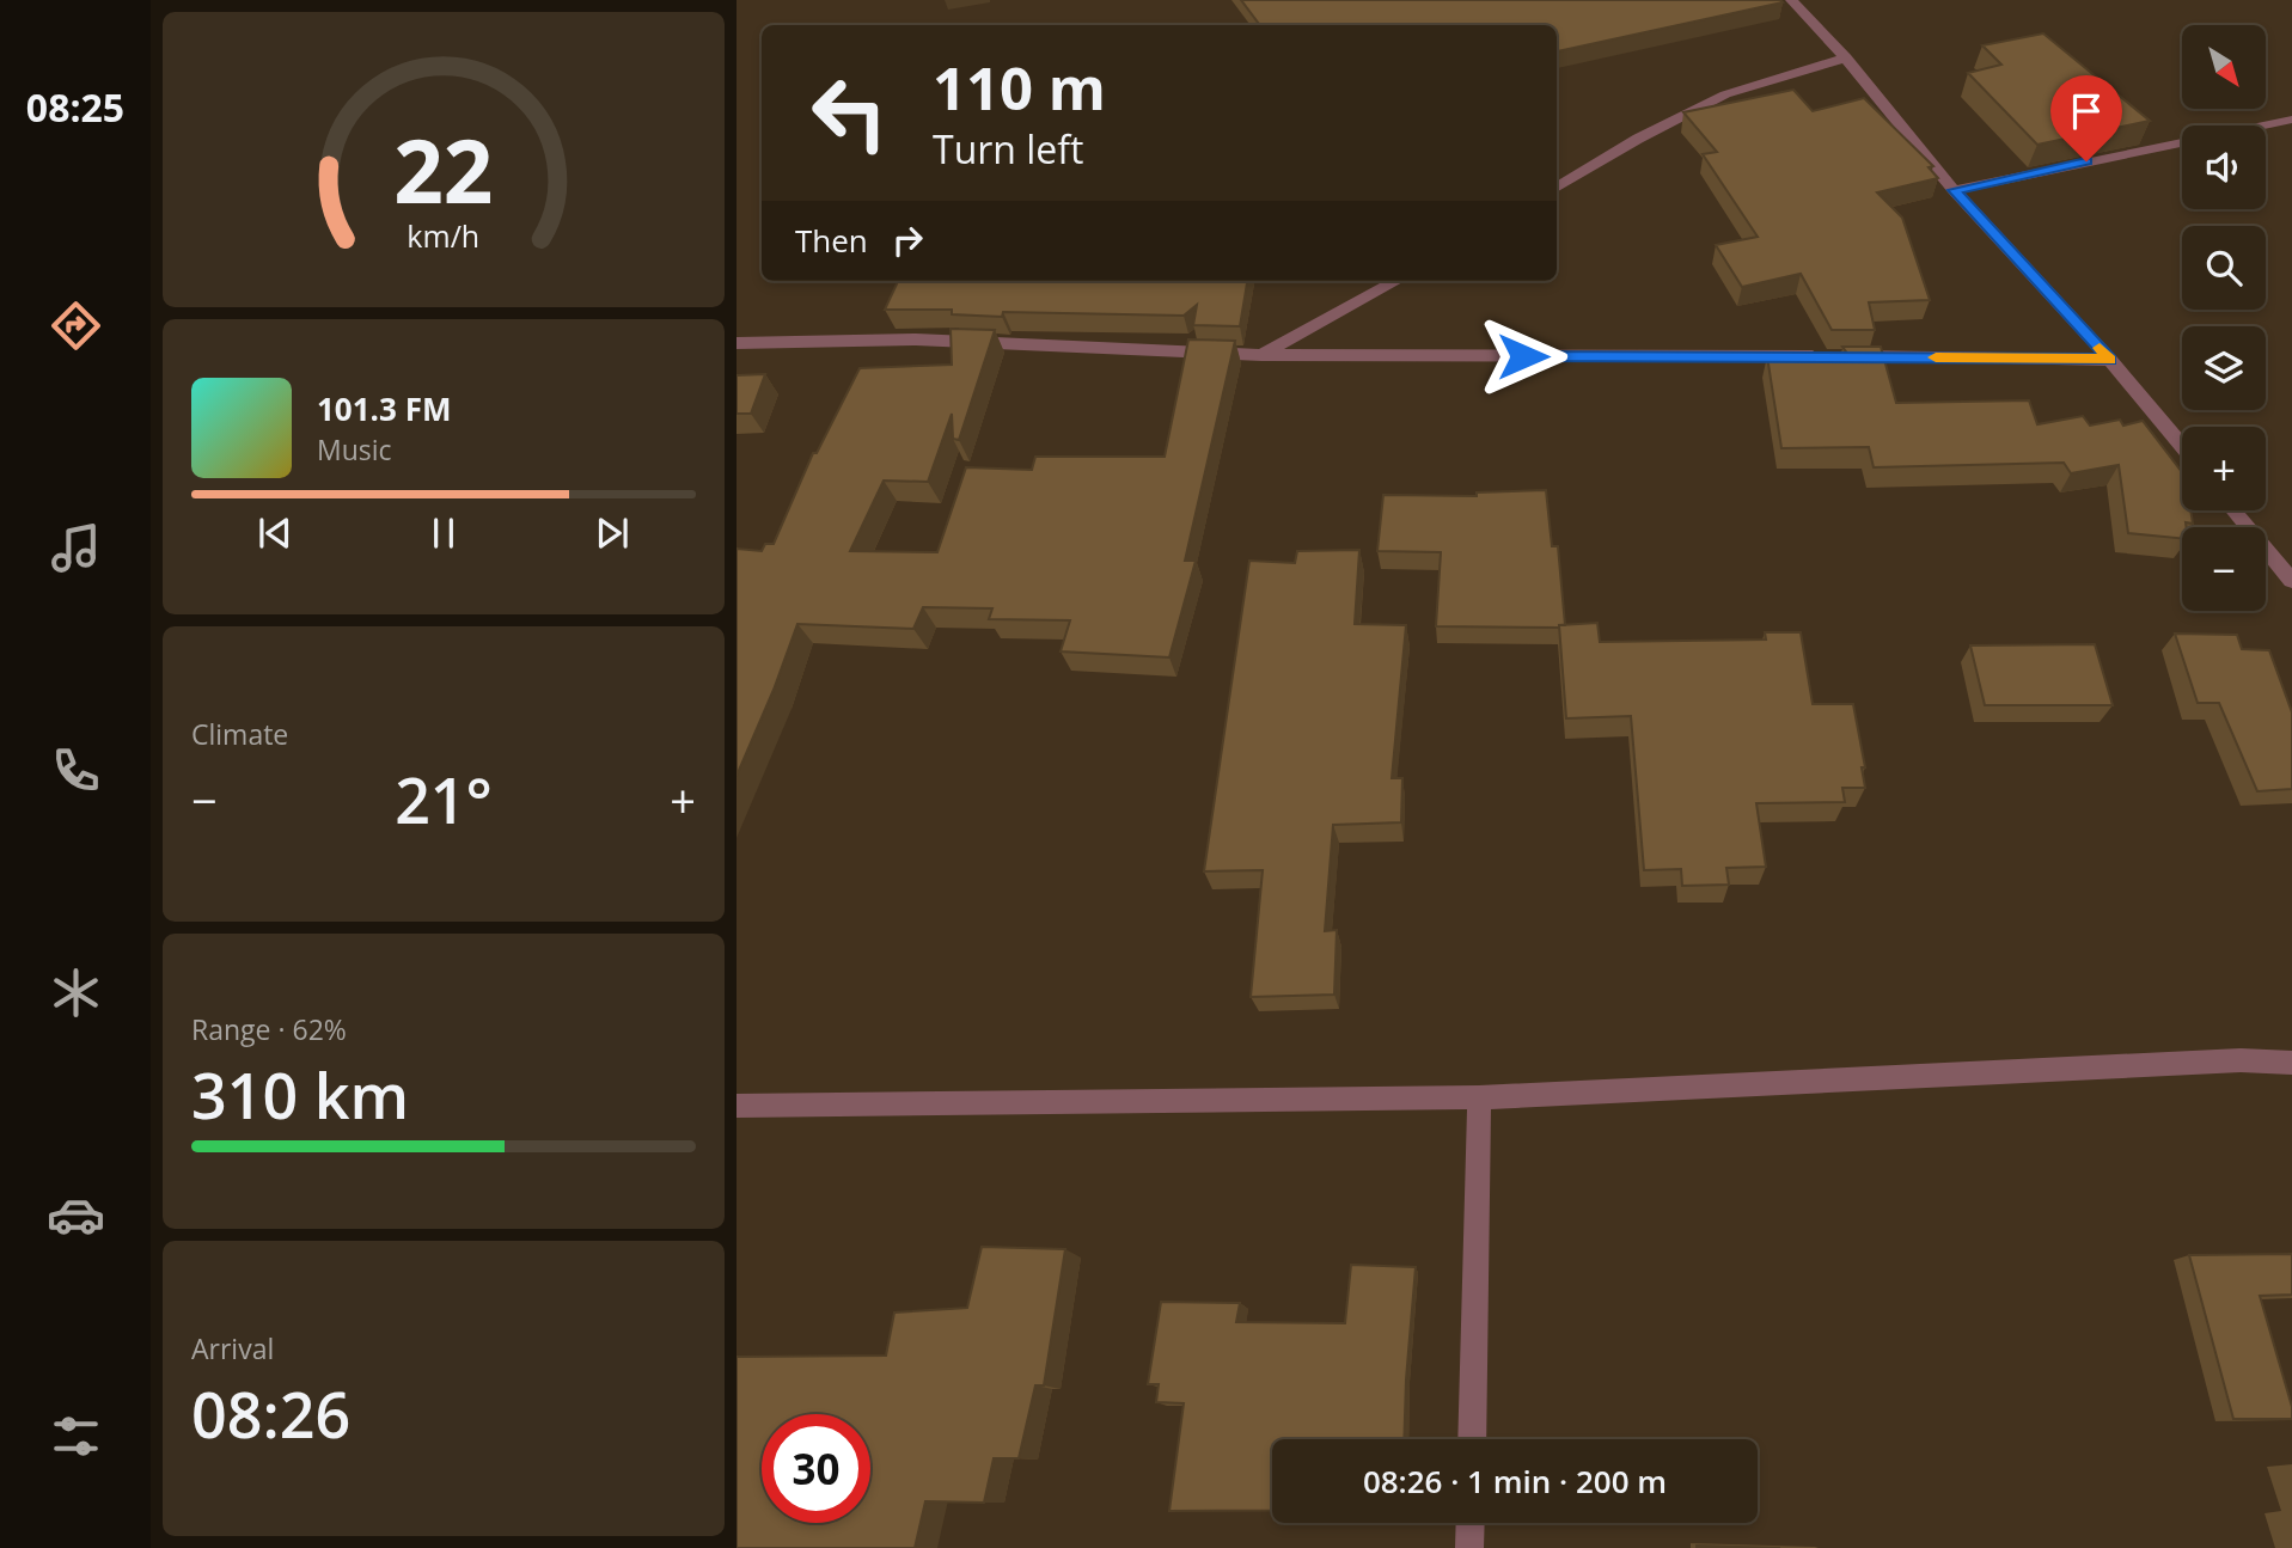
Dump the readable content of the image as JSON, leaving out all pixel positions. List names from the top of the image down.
{
  "north": "bottom right",
  "page": {
    "tabs": "08:25",
    "map_buttons": ["+", "−"],
    "turn": ["110 m", "Turn left"],
    "then": "Then",
    "song": ["101.3 FM", "Music"],
    "tile": [
      "Climate",
      ["Range · 62%", "310 km"],
      ["Arrival", "08:26"]
    ],
    "heat": ["−", "21°", "+"],
    "limit": "30",
    "trip": "08:26 · 1 min · 200 m",
    "gauge": ["22", "km/h"]
  }
}
